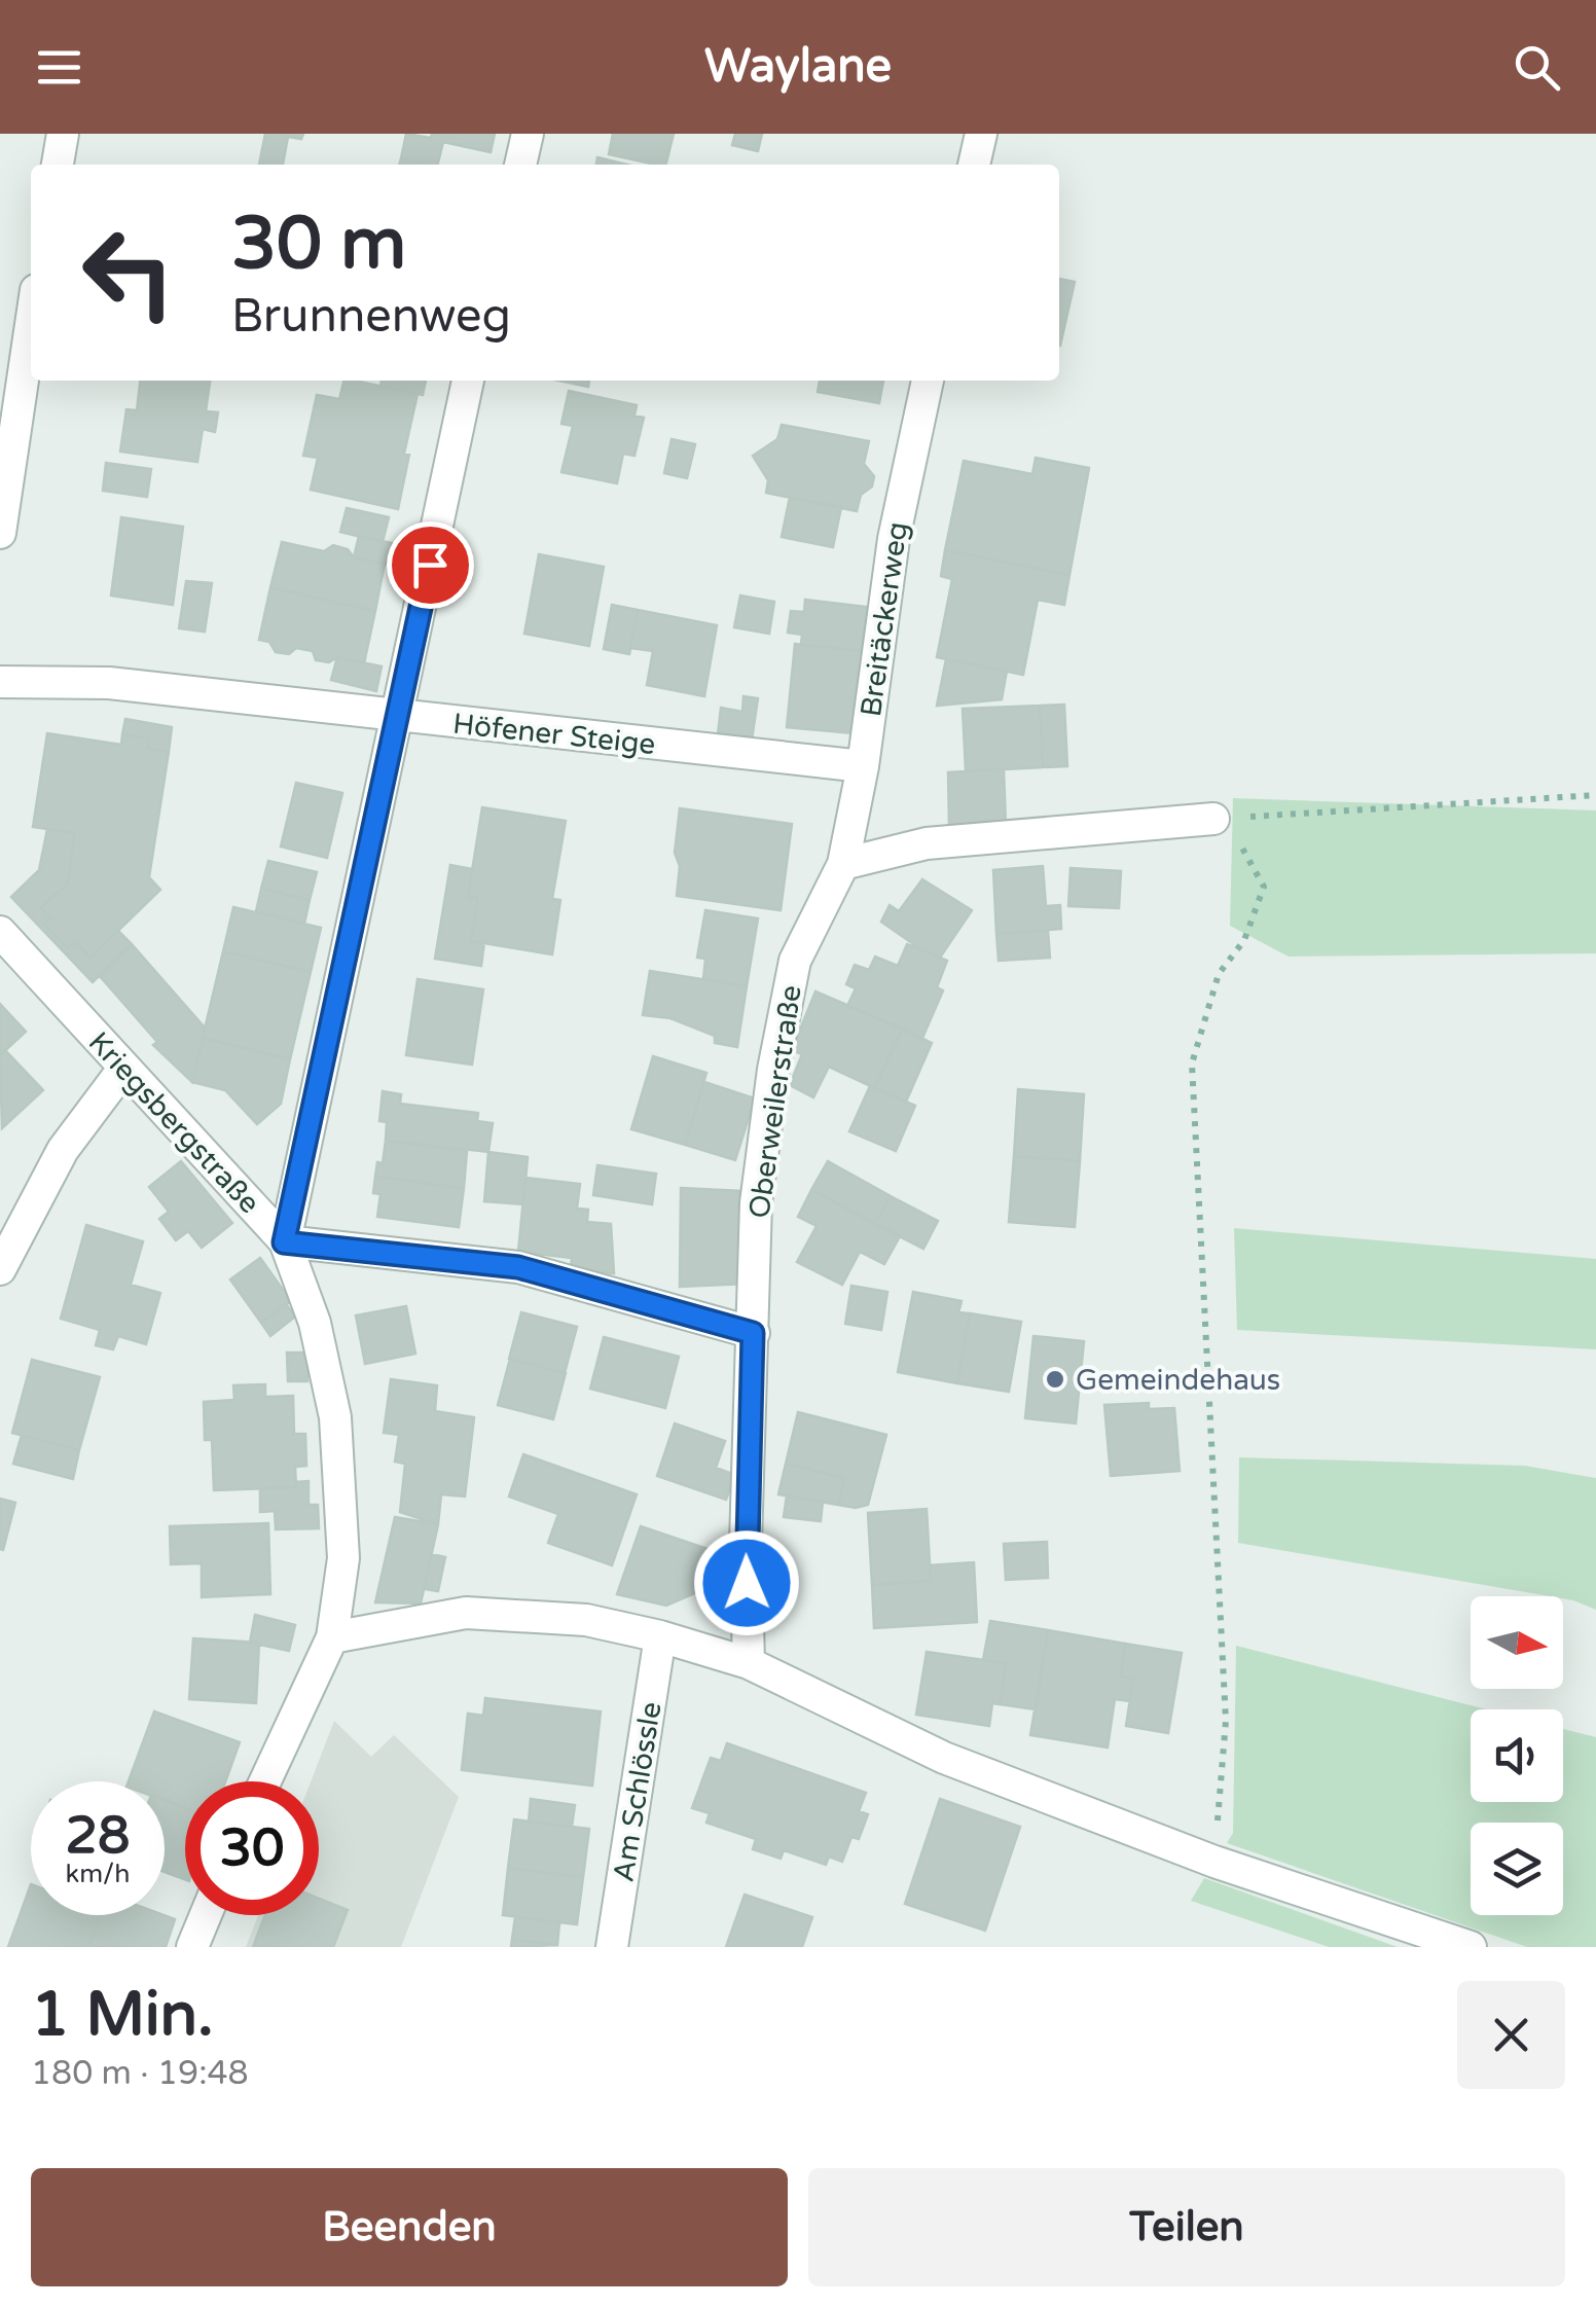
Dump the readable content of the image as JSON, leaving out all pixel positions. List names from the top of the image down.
{
  "streets": {
    "street": [
      "Breitäckerweg",
      "Höfener Steige",
      "Oberweilerstraße",
      "Kriegsbergstraße",
      "Am Schlössle"
    ]
  },
  "crossings": [
    ["Breitäckerweg", "Höfener Steige"],
    ["Breitäckerweg", "Oberweilerstraße"]
  ],
  "places": ["Gemeindehaus"],
  "north": "right",
  "page": {
    "header": "Waylane",
    "turn": ["30 m", "Brunnenweg"],
    "speed": "28 km/h",
    "limit": "30",
    "heading": ["1 Min.", "180 m · 19:48"],
    "buttons": ["Beenden", "Teilen"]
  }
}
